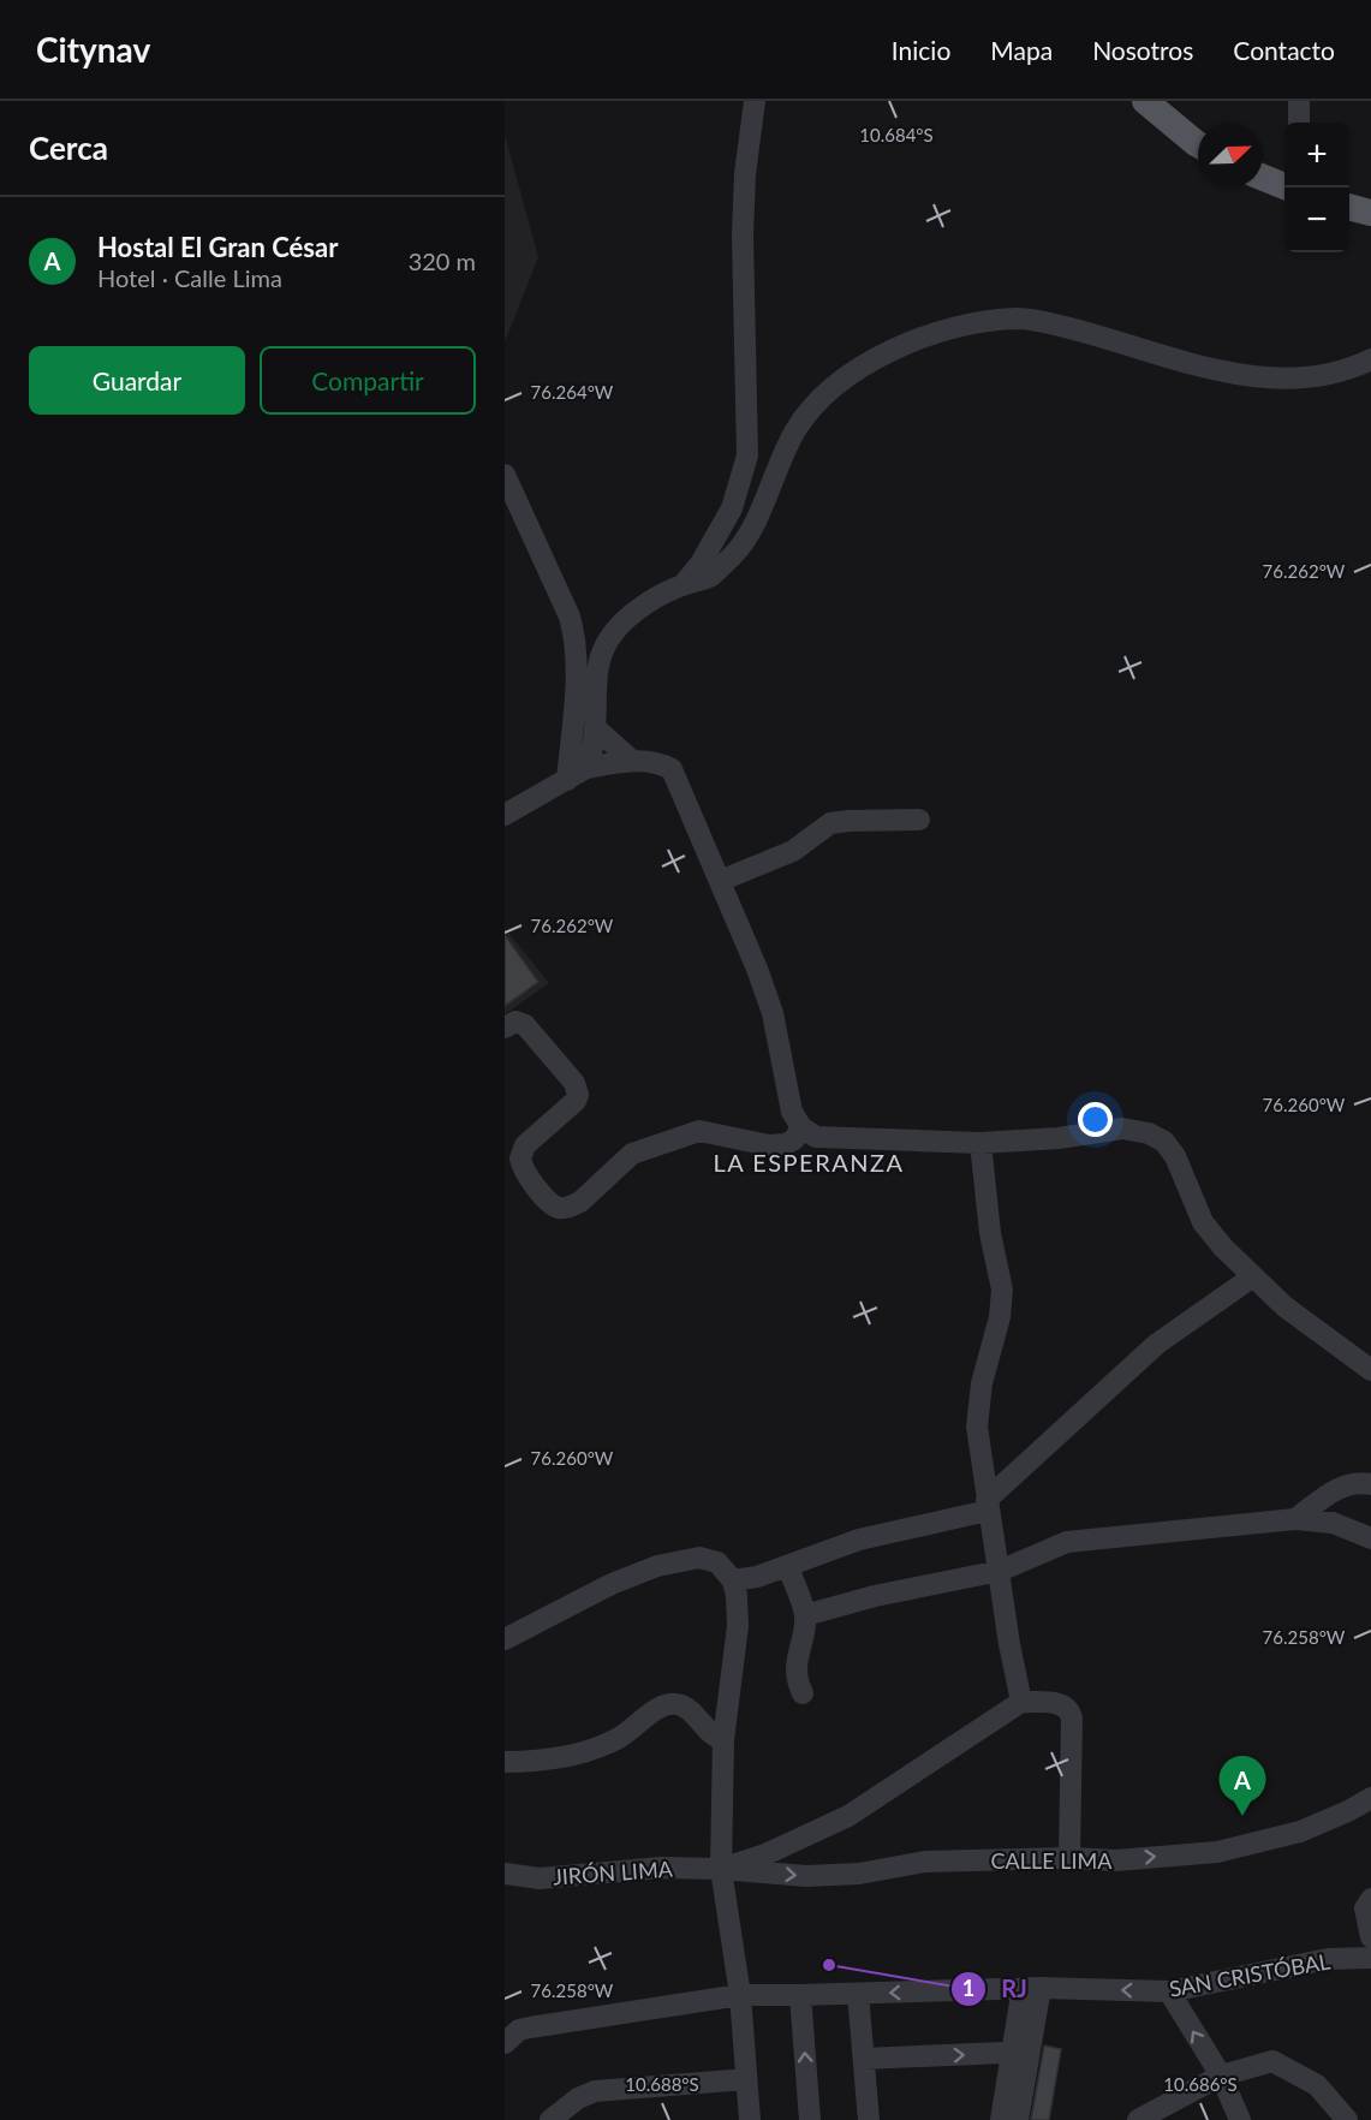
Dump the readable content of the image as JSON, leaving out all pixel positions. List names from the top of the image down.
{
  "streets": {
    "street": ["CALLE LIMA", "JIRÓN LIMA", "SAN CRISTÓBAL"]
  },
  "crossings": [
    ["CALLE LIMA", "JIRÓN LIMA"]
  ],
  "districts": ["LA ESPERANZA"],
  "places": ["RJ"],
  "north": "top right",
  "page": {
    "header": "Citynav",
    "nav": [
      "Inicio",
      "Mapa",
      "Nosotros",
      "Contacto"
    ],
    "heading": "Cerca",
    "map_buttons": ["+", "−"],
    "list": [
      {
        "mark": "A",
        "name": "Hostal El Gran César",
        "note": "Hotel · Calle Lima",
        "value": "320 m"
      }
    ],
    "buttons": ["Guardar", "Compartir"],
    "pins": "A"
  },
  "coordinates": [
    "10.684°S",
    "76.264°W",
    "76.262°W",
    "76.260°W",
    "76.258°W",
    "10.688°S",
    "10.686°S"
  ]
}
